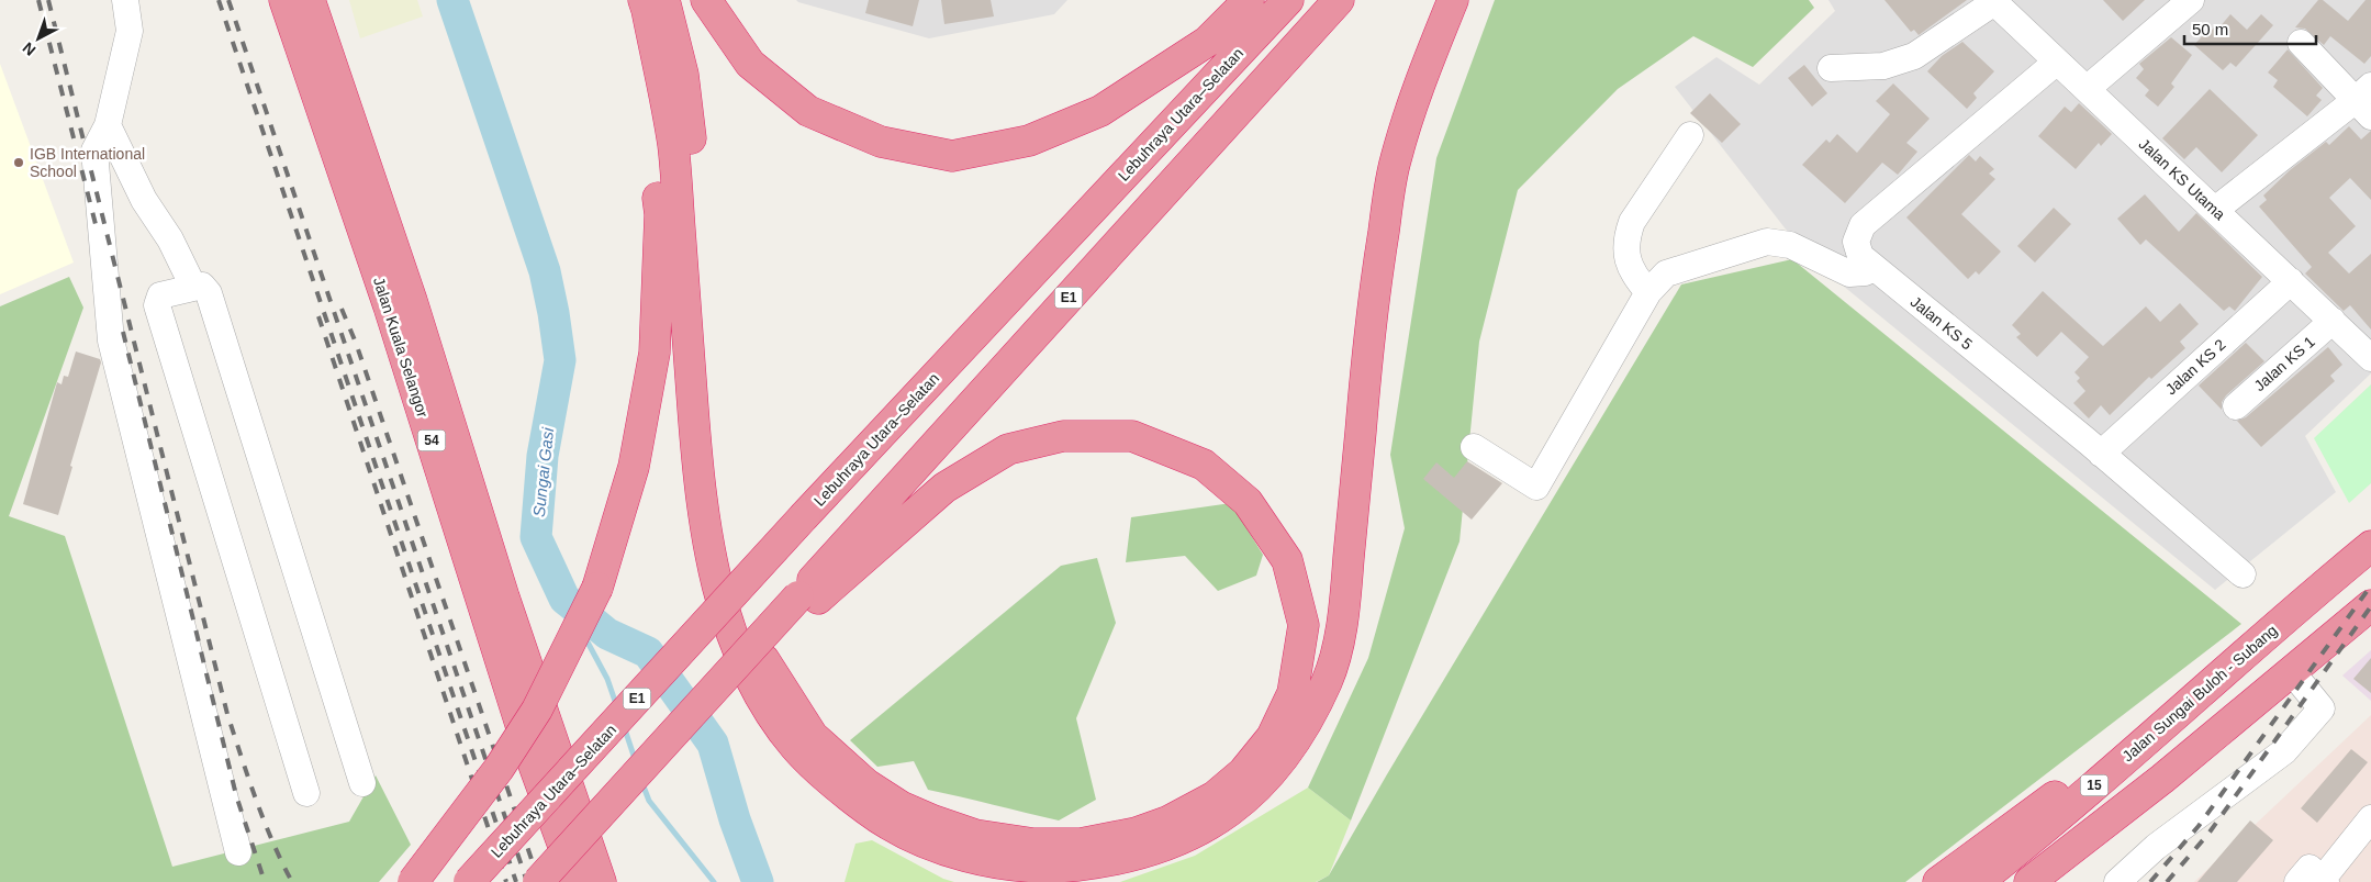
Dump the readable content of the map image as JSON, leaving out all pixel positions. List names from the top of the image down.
{
  "streets": {
    "highway": [
      "Lebuhraya Utara–Selatan",
      "E1",
      "Jalan Kuala Selangor",
      "54",
      "Jalan Sungai Buloh - Subang",
      "15"
    ],
    "street": [
      "Jalan KS Utama",
      "Jalan KS 5",
      "Jalan KS 1",
      "Jalan KS 2"
    ]
  },
  "crossings": [
    ["Jalan KS Utama", "Jalan KS 5"],
    ["Jalan KS Utama", "Jalan KS 1"],
    ["Jalan KS Utama", "Jalan KS 2"],
    ["Jalan KS 5", "Jalan KS 2"]
  ],
  "water": ["Sungai Gasi"],
  "places": ["IGB International School"],
  "scale_bar": "50 m",
  "north": "bottom left"
}
